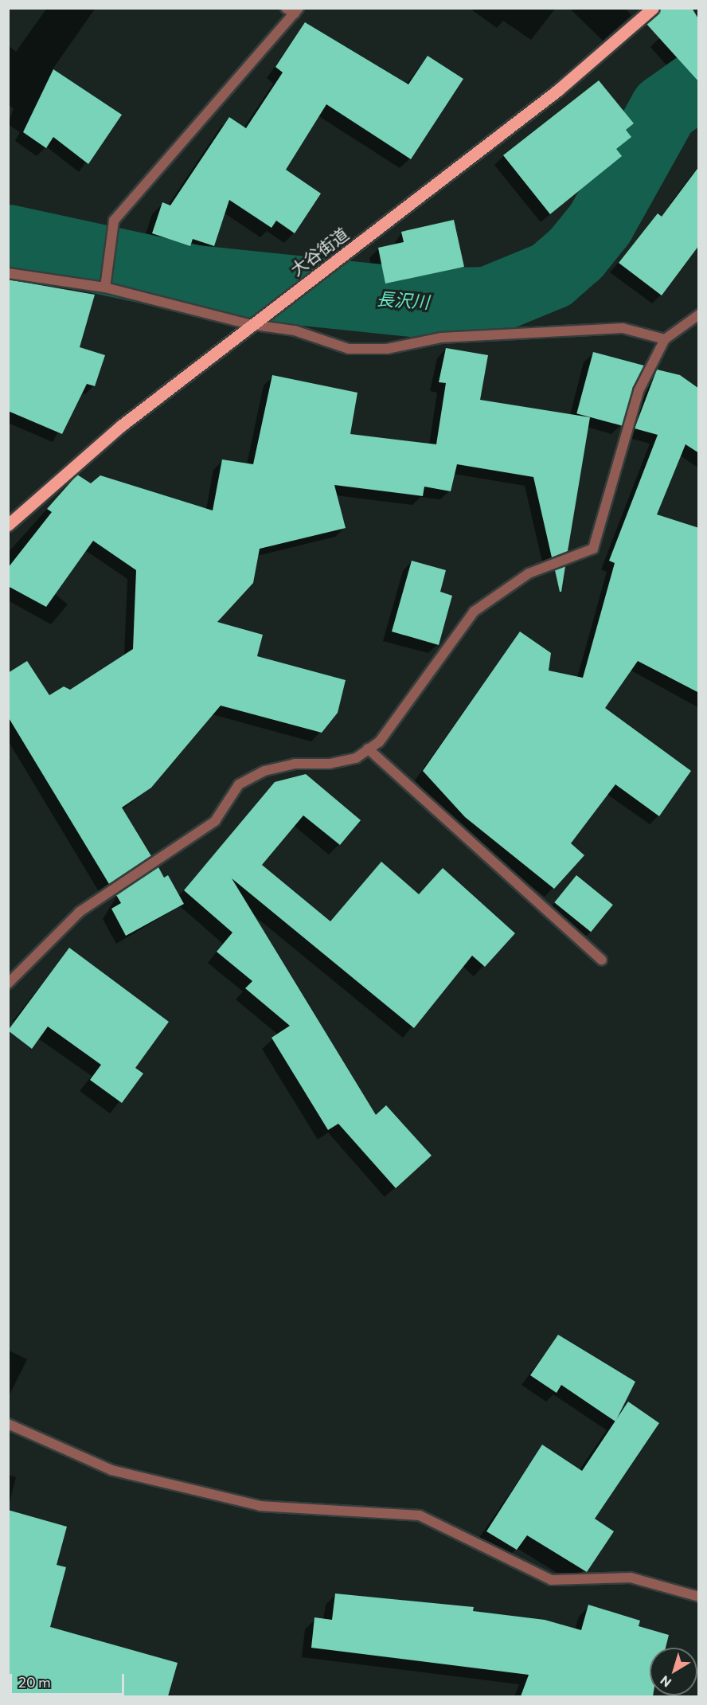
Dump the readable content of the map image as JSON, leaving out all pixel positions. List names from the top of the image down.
{
  "streets": {
    "main road": ["大谷街道"]
  },
  "water": ["長沢川"],
  "scale_bar": "20 m",
  "north": "bottom left"
}
